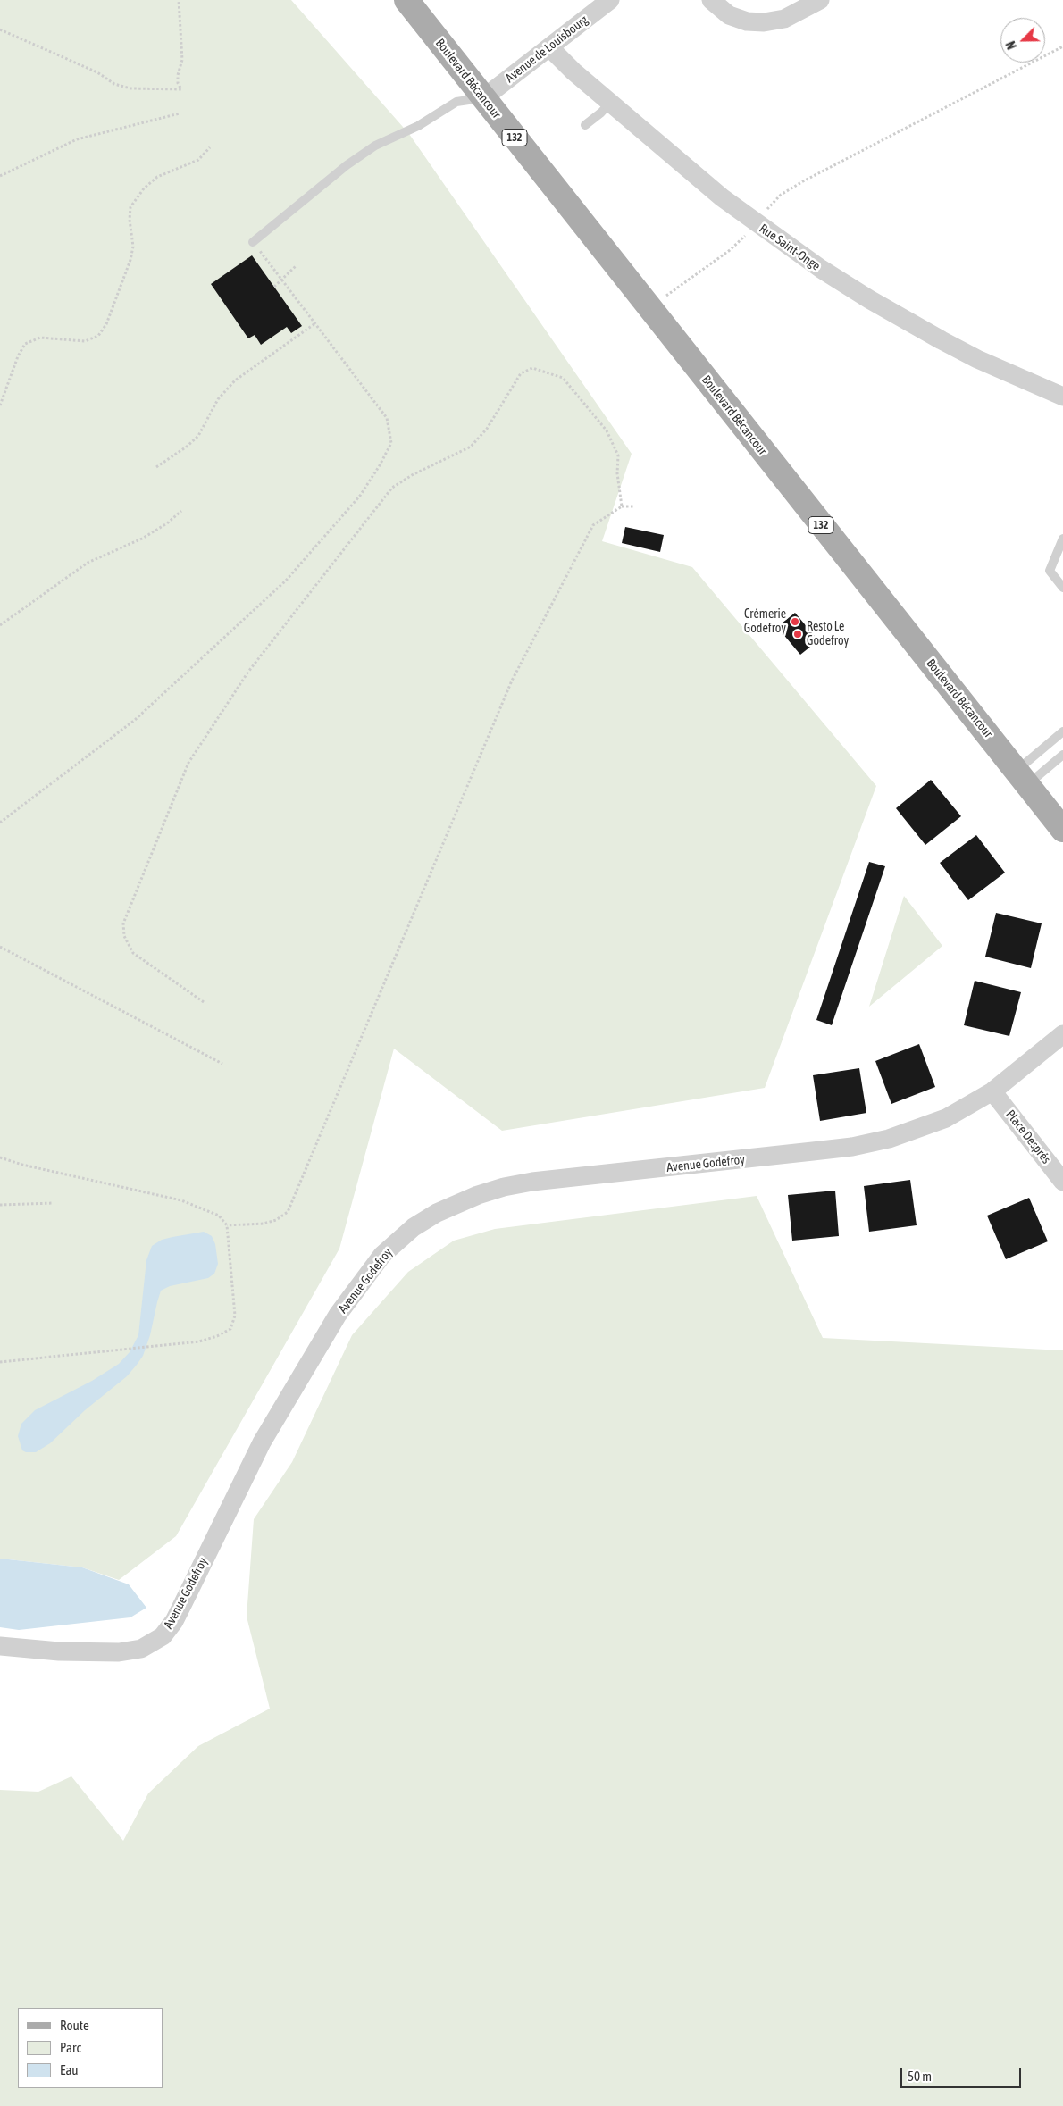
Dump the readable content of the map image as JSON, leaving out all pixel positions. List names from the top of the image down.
{
  "streets": {
    "main road": ["Boulevard Bécancour", "132"],
    "street": [
      "Avenue de Louisbourg",
      "Rue Saint-Onge",
      "Place Després",
      "Avenue Godefroy"
    ]
  },
  "crossings": [
    ["Avenue de Louisbourg", "Boulevard Bécancour"],
    ["Avenue de Louisbourg", "Rue Saint-Onge"],
    ["Place Després", "Avenue Godefroy"]
  ],
  "places": ["Crémerie Godefroy", "Resto Le Godefroy"],
  "legend": ["Route", "Parc", "Eau"],
  "scale_bar": "50 m",
  "north": "bottom left"
}
